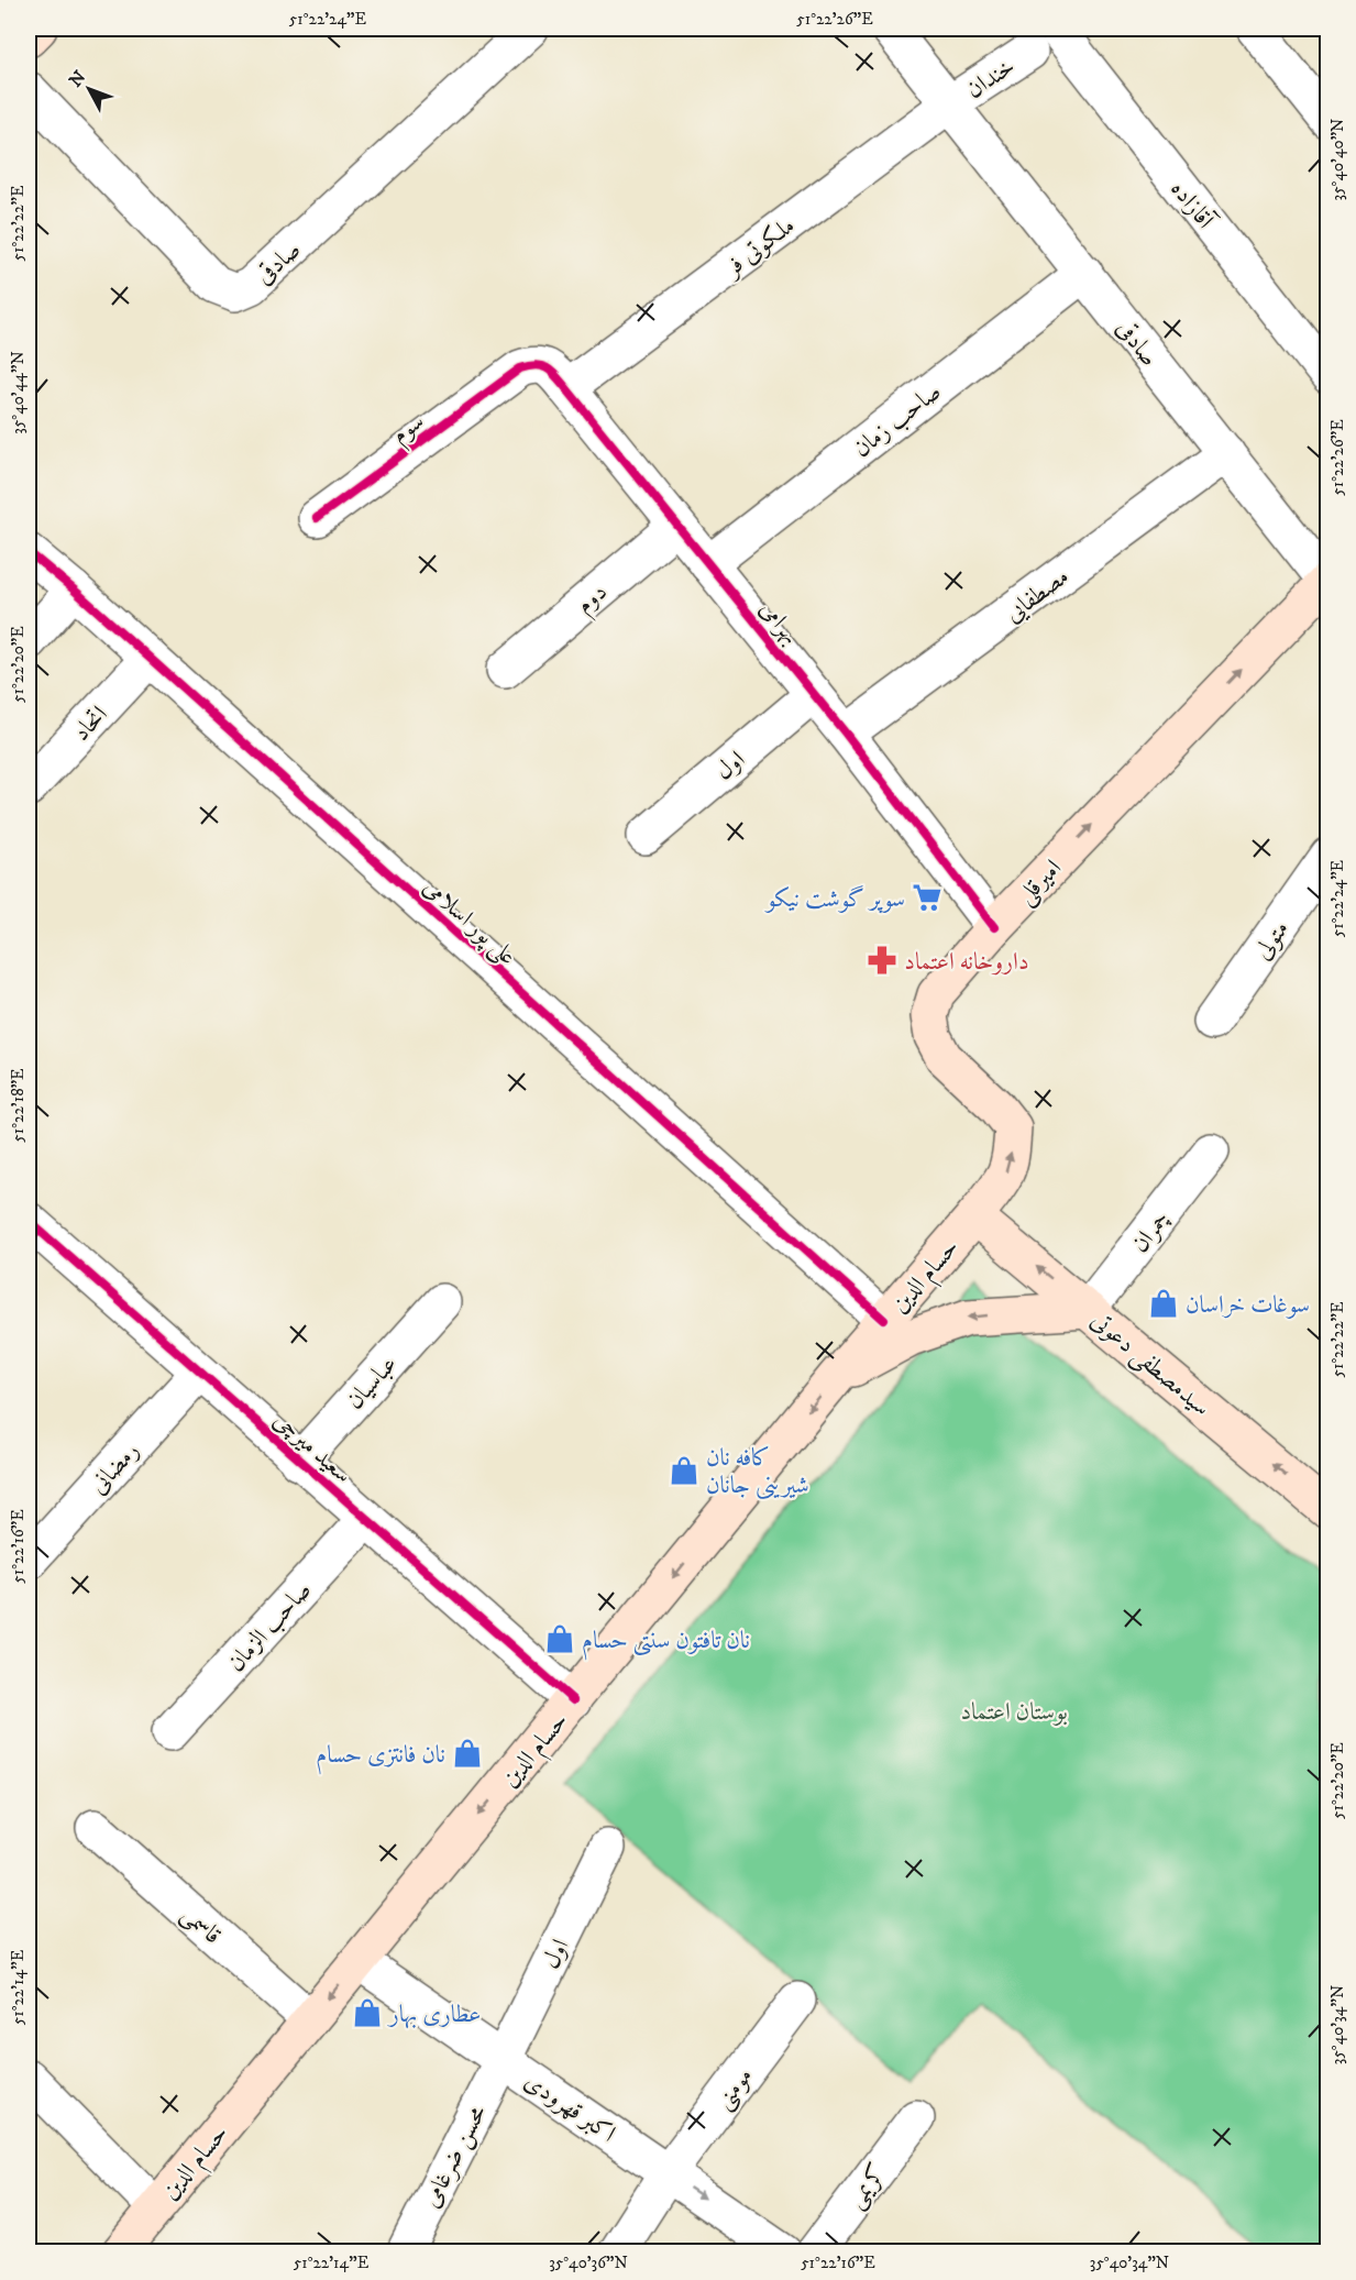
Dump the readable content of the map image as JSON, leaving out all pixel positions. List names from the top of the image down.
{
  "streets": {
    "main road": ["امیرقلی", "حسام الدین", "سیدمصطفی دعوتی"],
    "street": [
      "خندان",
      "آقازاده",
      "ملکوتی فر",
      "صادقی",
      "صاحب زمان",
      "سوم",
      "مصطفایی",
      "دوم",
      "بهرامی",
      "اتحاد",
      "اول",
      "علی پور اسلامی",
      "متولی",
      "چمران",
      "عباسیان",
      "سعید میرچی",
      "رمضانی",
      "صاحب الزمان",
      "قاسمی",
      "مومنی",
      "اکبر قهرودی",
      "محسن ضرغامی",
      "کریمی"
    ]
  },
  "crossings": [
    ["خندان", "ملکوتی فر"],
    ["خندان", "صادقی"],
    ["ملکوتی فر", "صادقی"],
    ["ملکوتی فر", "بهرامی"],
    ["صادقی", "صاحب زمان"],
    ["صادقی", "مصطفایی"],
    ["صادقی", "امیرقلی"],
    ["صاحب زمان", "بهرامی"],
    ["سوم", "بهرامی"],
    ["مصطفایی", "بهرامی"],
    ["دوم", "بهرامی"],
    ["بهرامی", "اول"],
    ["بهرامی", "امیرقلی"],
    ["اتحاد", "علی پور اسلامی"],
    ["اول", "اکبر قهرودی"],
    ["اول", "محسن ضرغامی"],
    ["امیرقلی", "حسام الدین"],
    ["امیرقلی", "سیدمصطفی دعوتی"],
    ["علی پور اسلامی", "حسام الدین"],
    ["چمران", "سیدمصطفی دعوتی"],
    ["حسام الدین", "سیدمصطفی دعوتی"],
    ["حسام الدین", "سعید میرچی"],
    ["حسام الدین", "قاسمی"],
    ["حسام الدین", "اکبر قهرودی"],
    ["عباسیان", "سعید میرچی"],
    ["سعید میرچی", "رمضانی"],
    ["سعید میرچی", "صاحب الزمان"],
    ["مومنی", "اکبر قهرودی"],
    ["اکبر قهرودی", "محسن ضرغامی"]
  ],
  "one_way": ["امیرقلی", "حسام الدین", "سیدمصطفی دعوتی"],
  "parks": ["بوستان اعتماد"],
  "places": {
    "supermarket": ["سوپر گوشت نیکو"],
    "pharmacy": ["داروخانه اعتماد"],
    "shop": [
      "سوغات خراسان",
      "کافه نان شیرینی جانان",
      "نان تافتون سنتی حسام",
      "نان فانتزی حسام",
      "عطاری بهار"
    ]
  },
  "north": "top left",
  "coordinates": [
    "51°22'24\"E",
    "51°22'26\"E",
    "35°40'40\"N",
    "51°22'22\"E",
    "35°40'44\"N",
    "51°22'20\"E",
    "51°22'18\"E",
    "51°22'16\"E",
    "51°22'14\"E",
    "35°40'34\"N",
    "35°40'36\"N"
  ]
}
